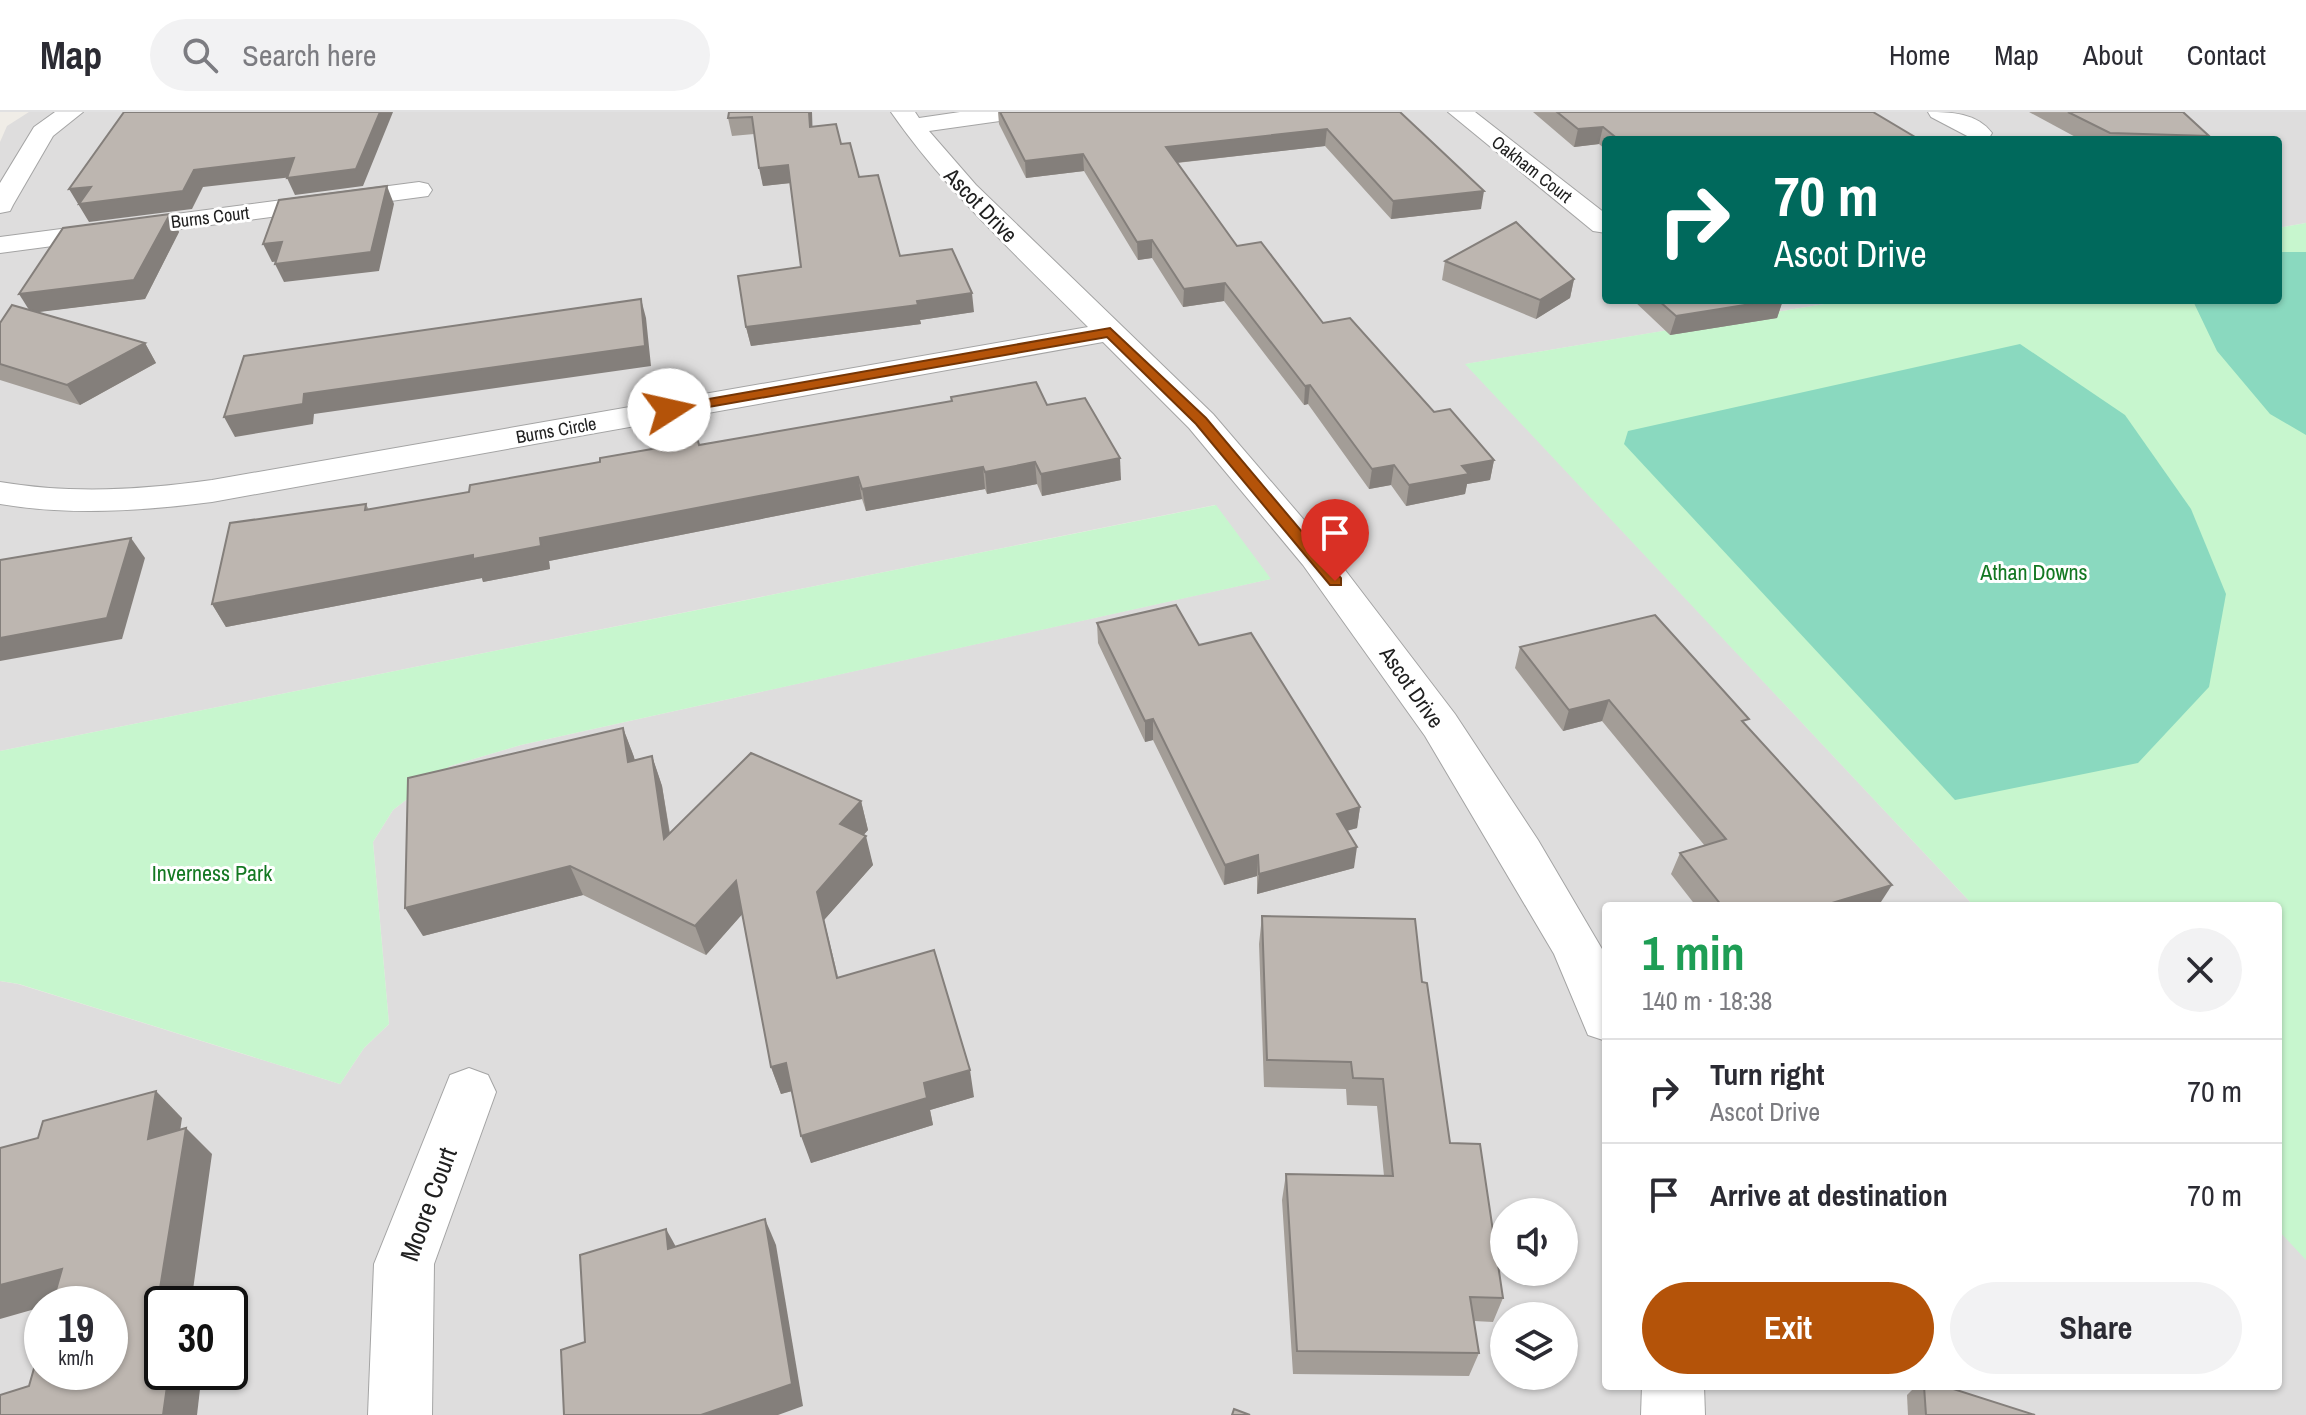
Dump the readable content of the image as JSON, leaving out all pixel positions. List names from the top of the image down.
{
  "streets": {
    "street": [
      "Oakham Court",
      "Ascot Drive",
      "Burns Court",
      "Burns Circle",
      "Moore Court"
    ]
  },
  "crossings": [
    ["Ascot Drive", "Burns Circle"]
  ],
  "parks": ["Athan Downs", "Inverness Park"],
  "page": {
    "header": "Map",
    "search": "Search here",
    "nav": [
      "Home",
      "Map",
      "About",
      "Contact"
    ],
    "turn": ["70 m", "Ascot Drive"],
    "heading": ["1 min", "140 m · 18:38"],
    "list": [
      {
        "name": "Turn right",
        "note": "Ascot Drive",
        "value": "70 m"
      },
      {
        "name": "Arrive at destination",
        "value": "70 m"
      }
    ],
    "buttons": ["Exit", "Share"],
    "speed": "19 km/h",
    "limit": "30"
  }
}
